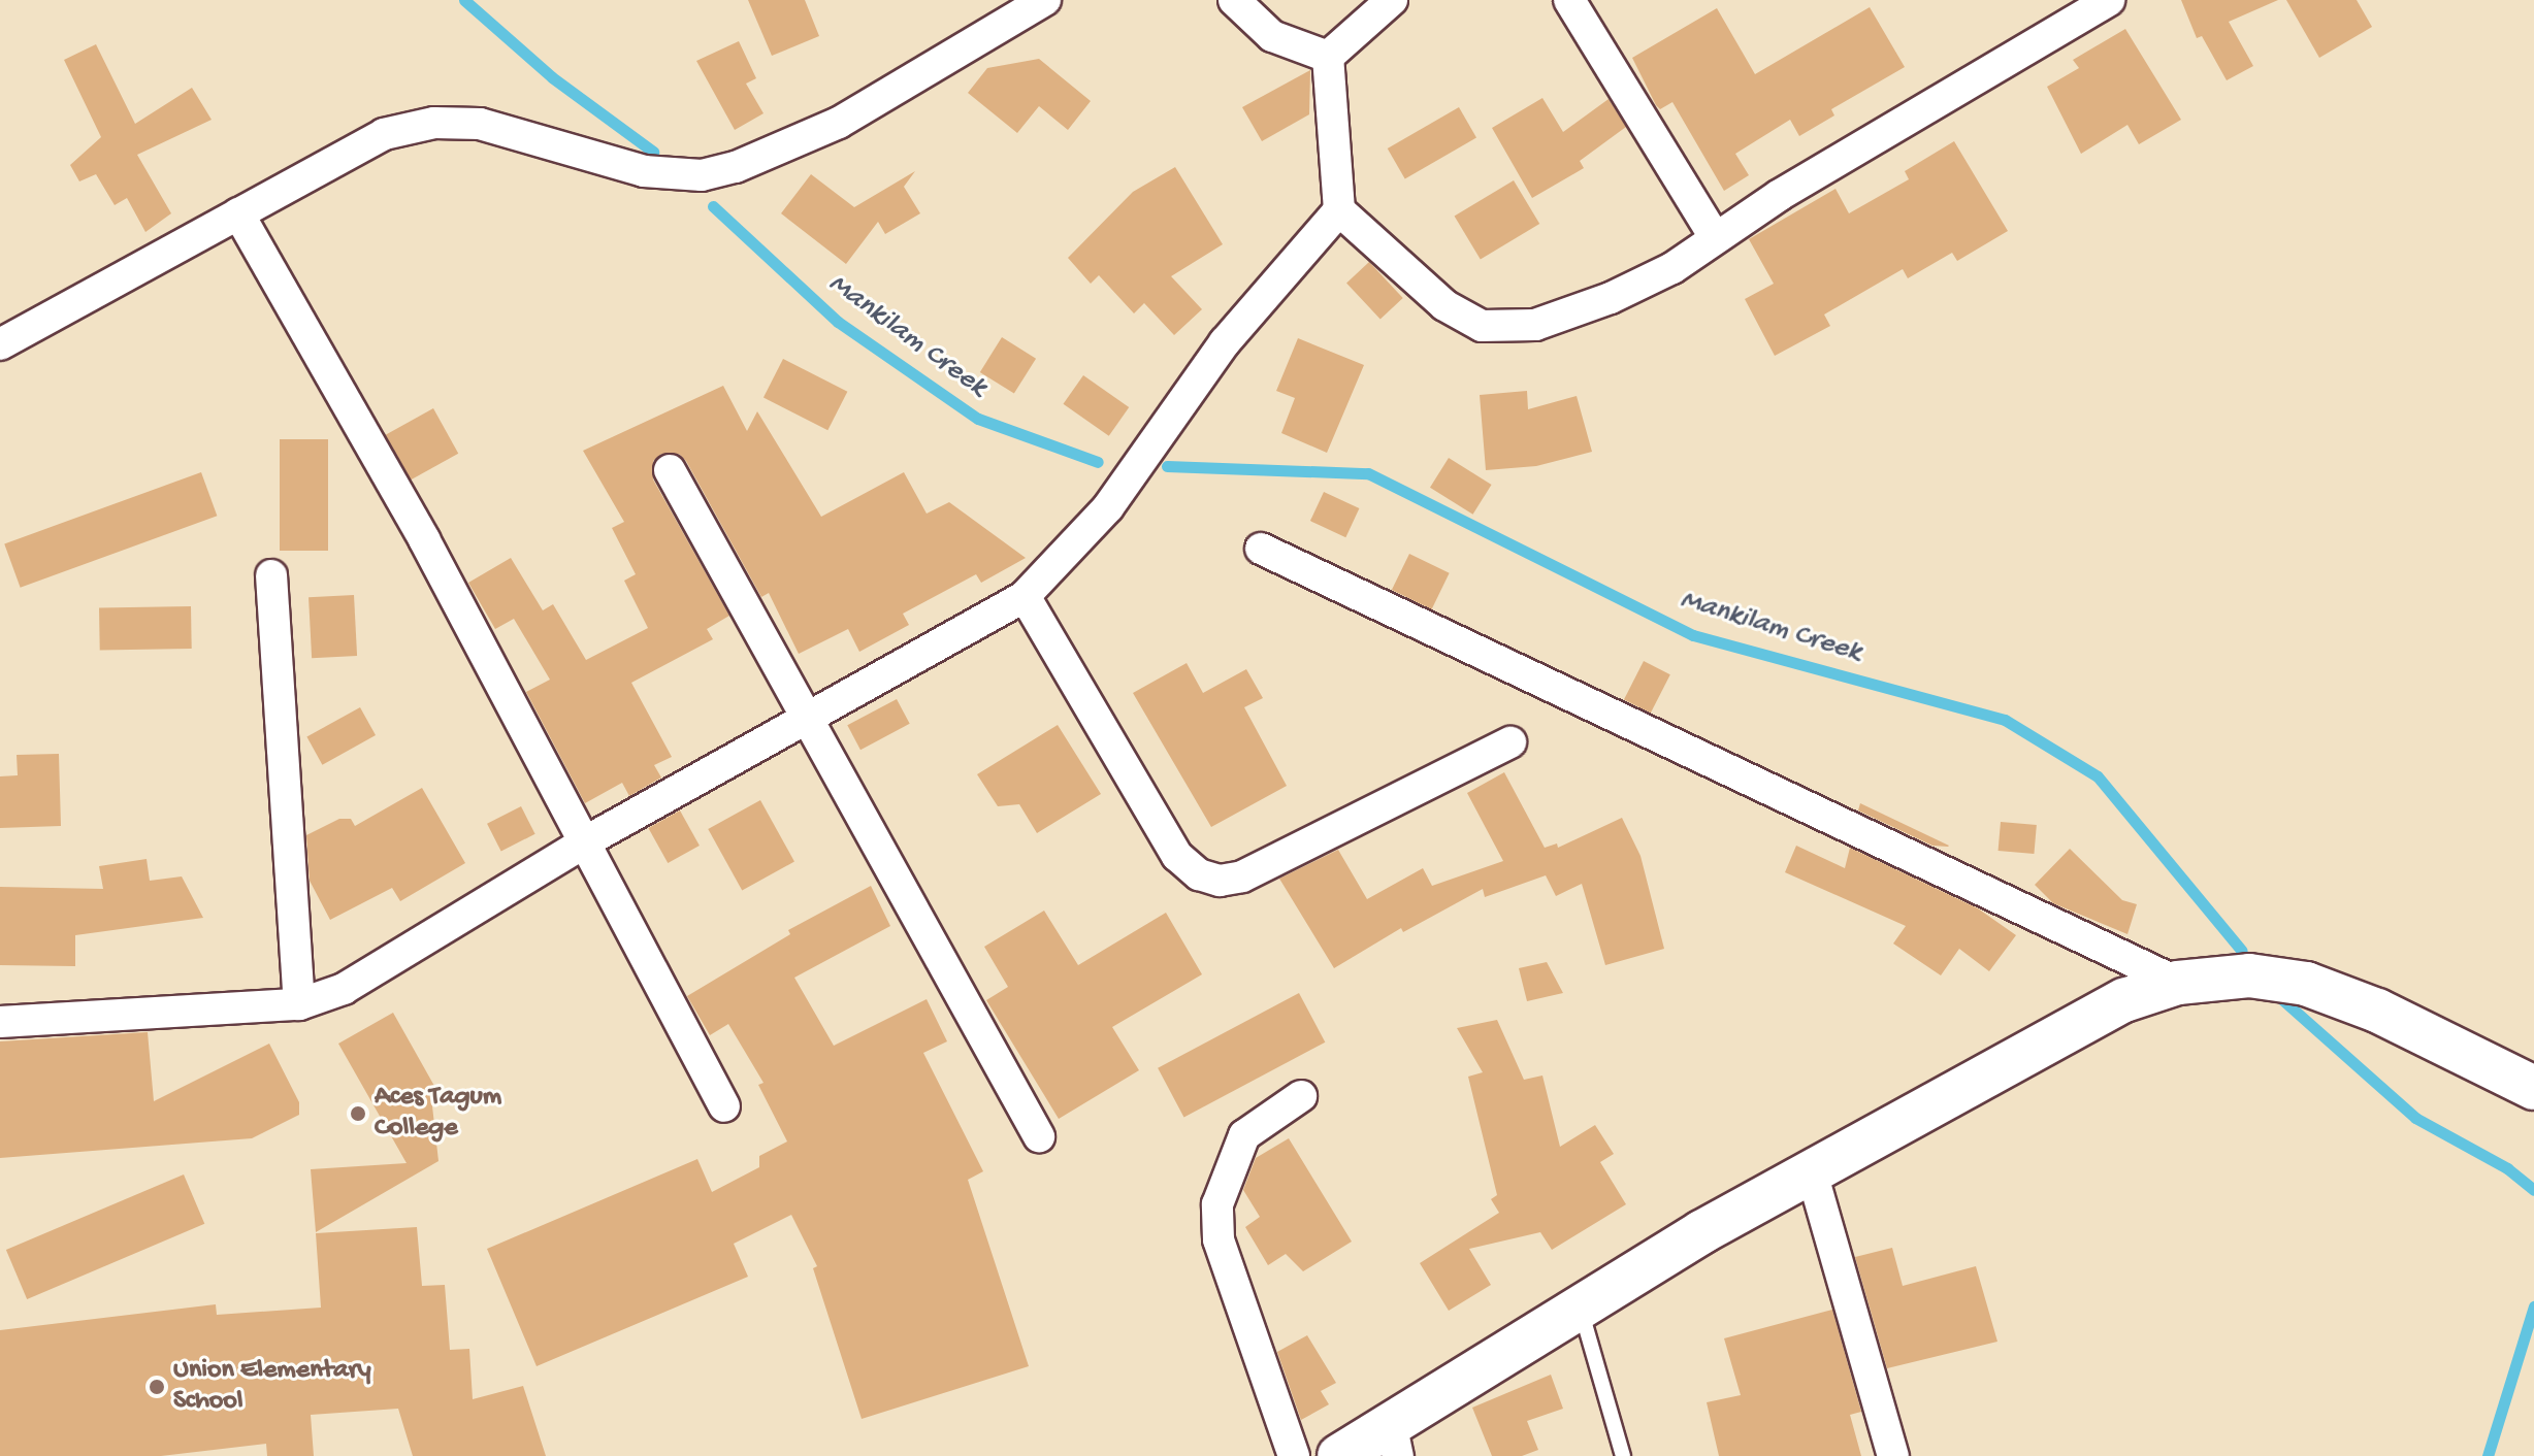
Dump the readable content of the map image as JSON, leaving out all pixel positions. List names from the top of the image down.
{
  "water": ["Mankilam Creek"],
  "places": ["Aces Tagum College", "Union Elementary School"]
}
